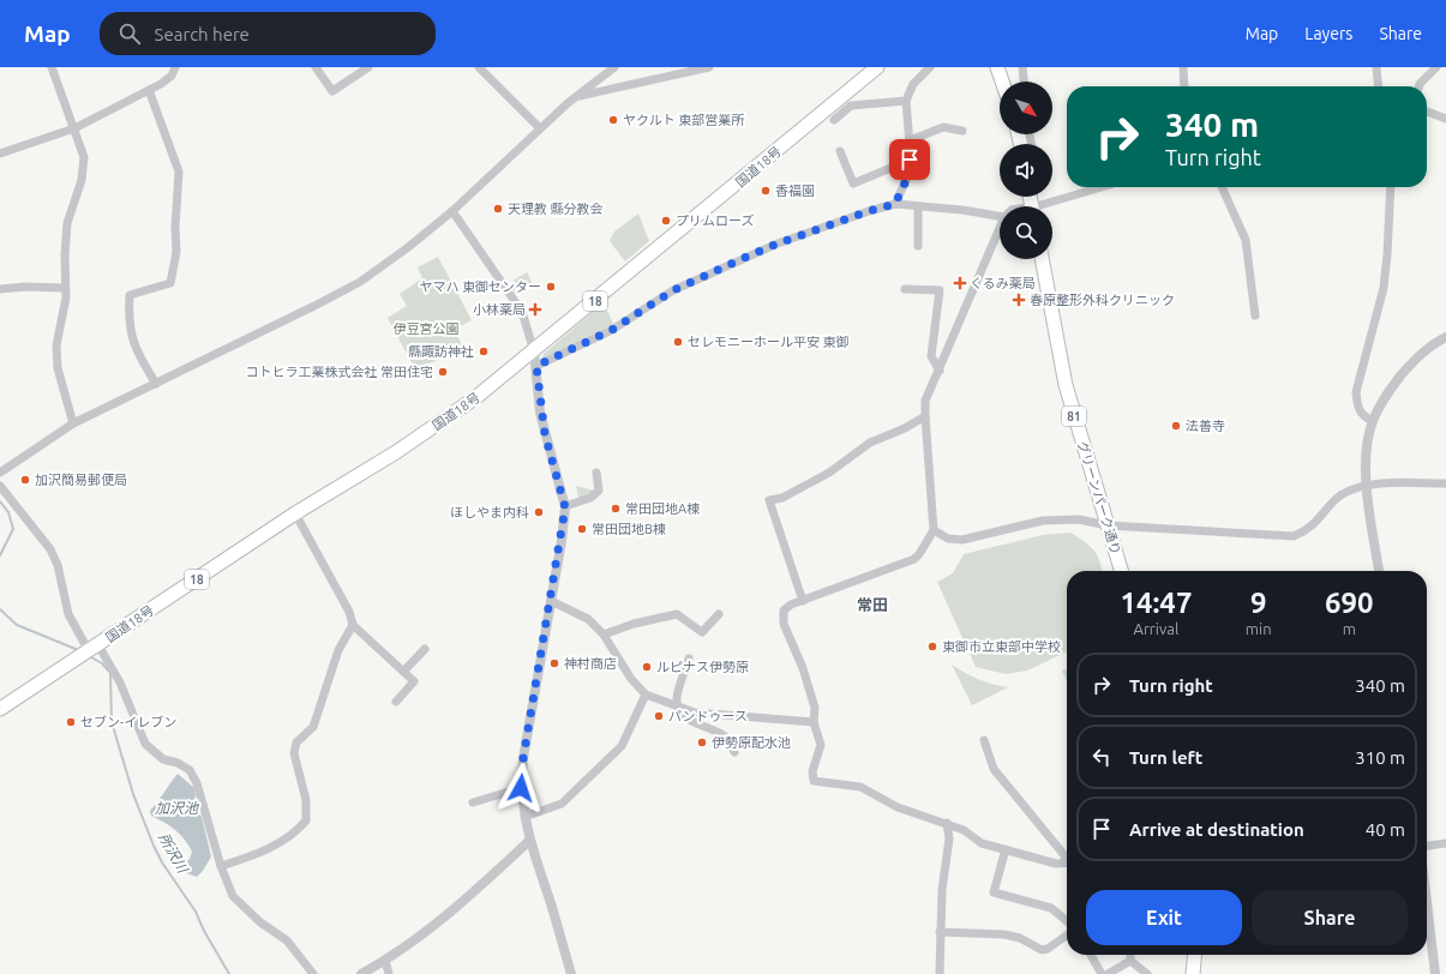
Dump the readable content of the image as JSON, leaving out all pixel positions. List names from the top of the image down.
{
  "streets": {
    "main road": [
      "国道18号",
      "18",
      "81",
      "グリーンパーク通り"
    ]
  },
  "districts": ["常田"],
  "water": ["加沢池", "所沢川"],
  "parks": ["伊豆宮公園"],
  "places": {
    "other": [
      "ヤクルト 東部営業所",
      "香福園",
      "天理教 縣分教会",
      "プリムローズ",
      "ヤマハ 東御センター",
      "セレモニーホール平安 東御",
      "縣諏訪神社",
      "コトヒラ工業株式会社 常田住宅",
      "法善寺",
      "加沢簡易郵便局",
      "常田団地A棟",
      "ほしやま内科",
      "常田団地B棟",
      "東御市立東部中学校",
      "神村商店",
      "ルピナス伊勢原",
      "パンドゥース",
      "セブン-イレブン",
      "伊勢原配水池"
    ],
    "health": ["くるみ薬局", "春原整形外科クリニック", "小林薬局"]
  },
  "north": "bottom right",
  "page": {
    "header": "Map",
    "search": "Search here",
    "nav": ["Map", "Layers", "Share"],
    "turn": ["340 m", "Turn right"],
    "eta": [
      "14:47",
      "Arrival",
      "9",
      "min",
      "690",
      "m"
    ],
    "list": [
      {
        "name": "Turn right",
        "value": "340 m"
      },
      {
        "name": "Turn left",
        "value": "310 m"
      },
      {
        "name": "Arrive at destination",
        "value": "40 m"
      }
    ],
    "buttons": ["Exit", "Share"]
  }
}
